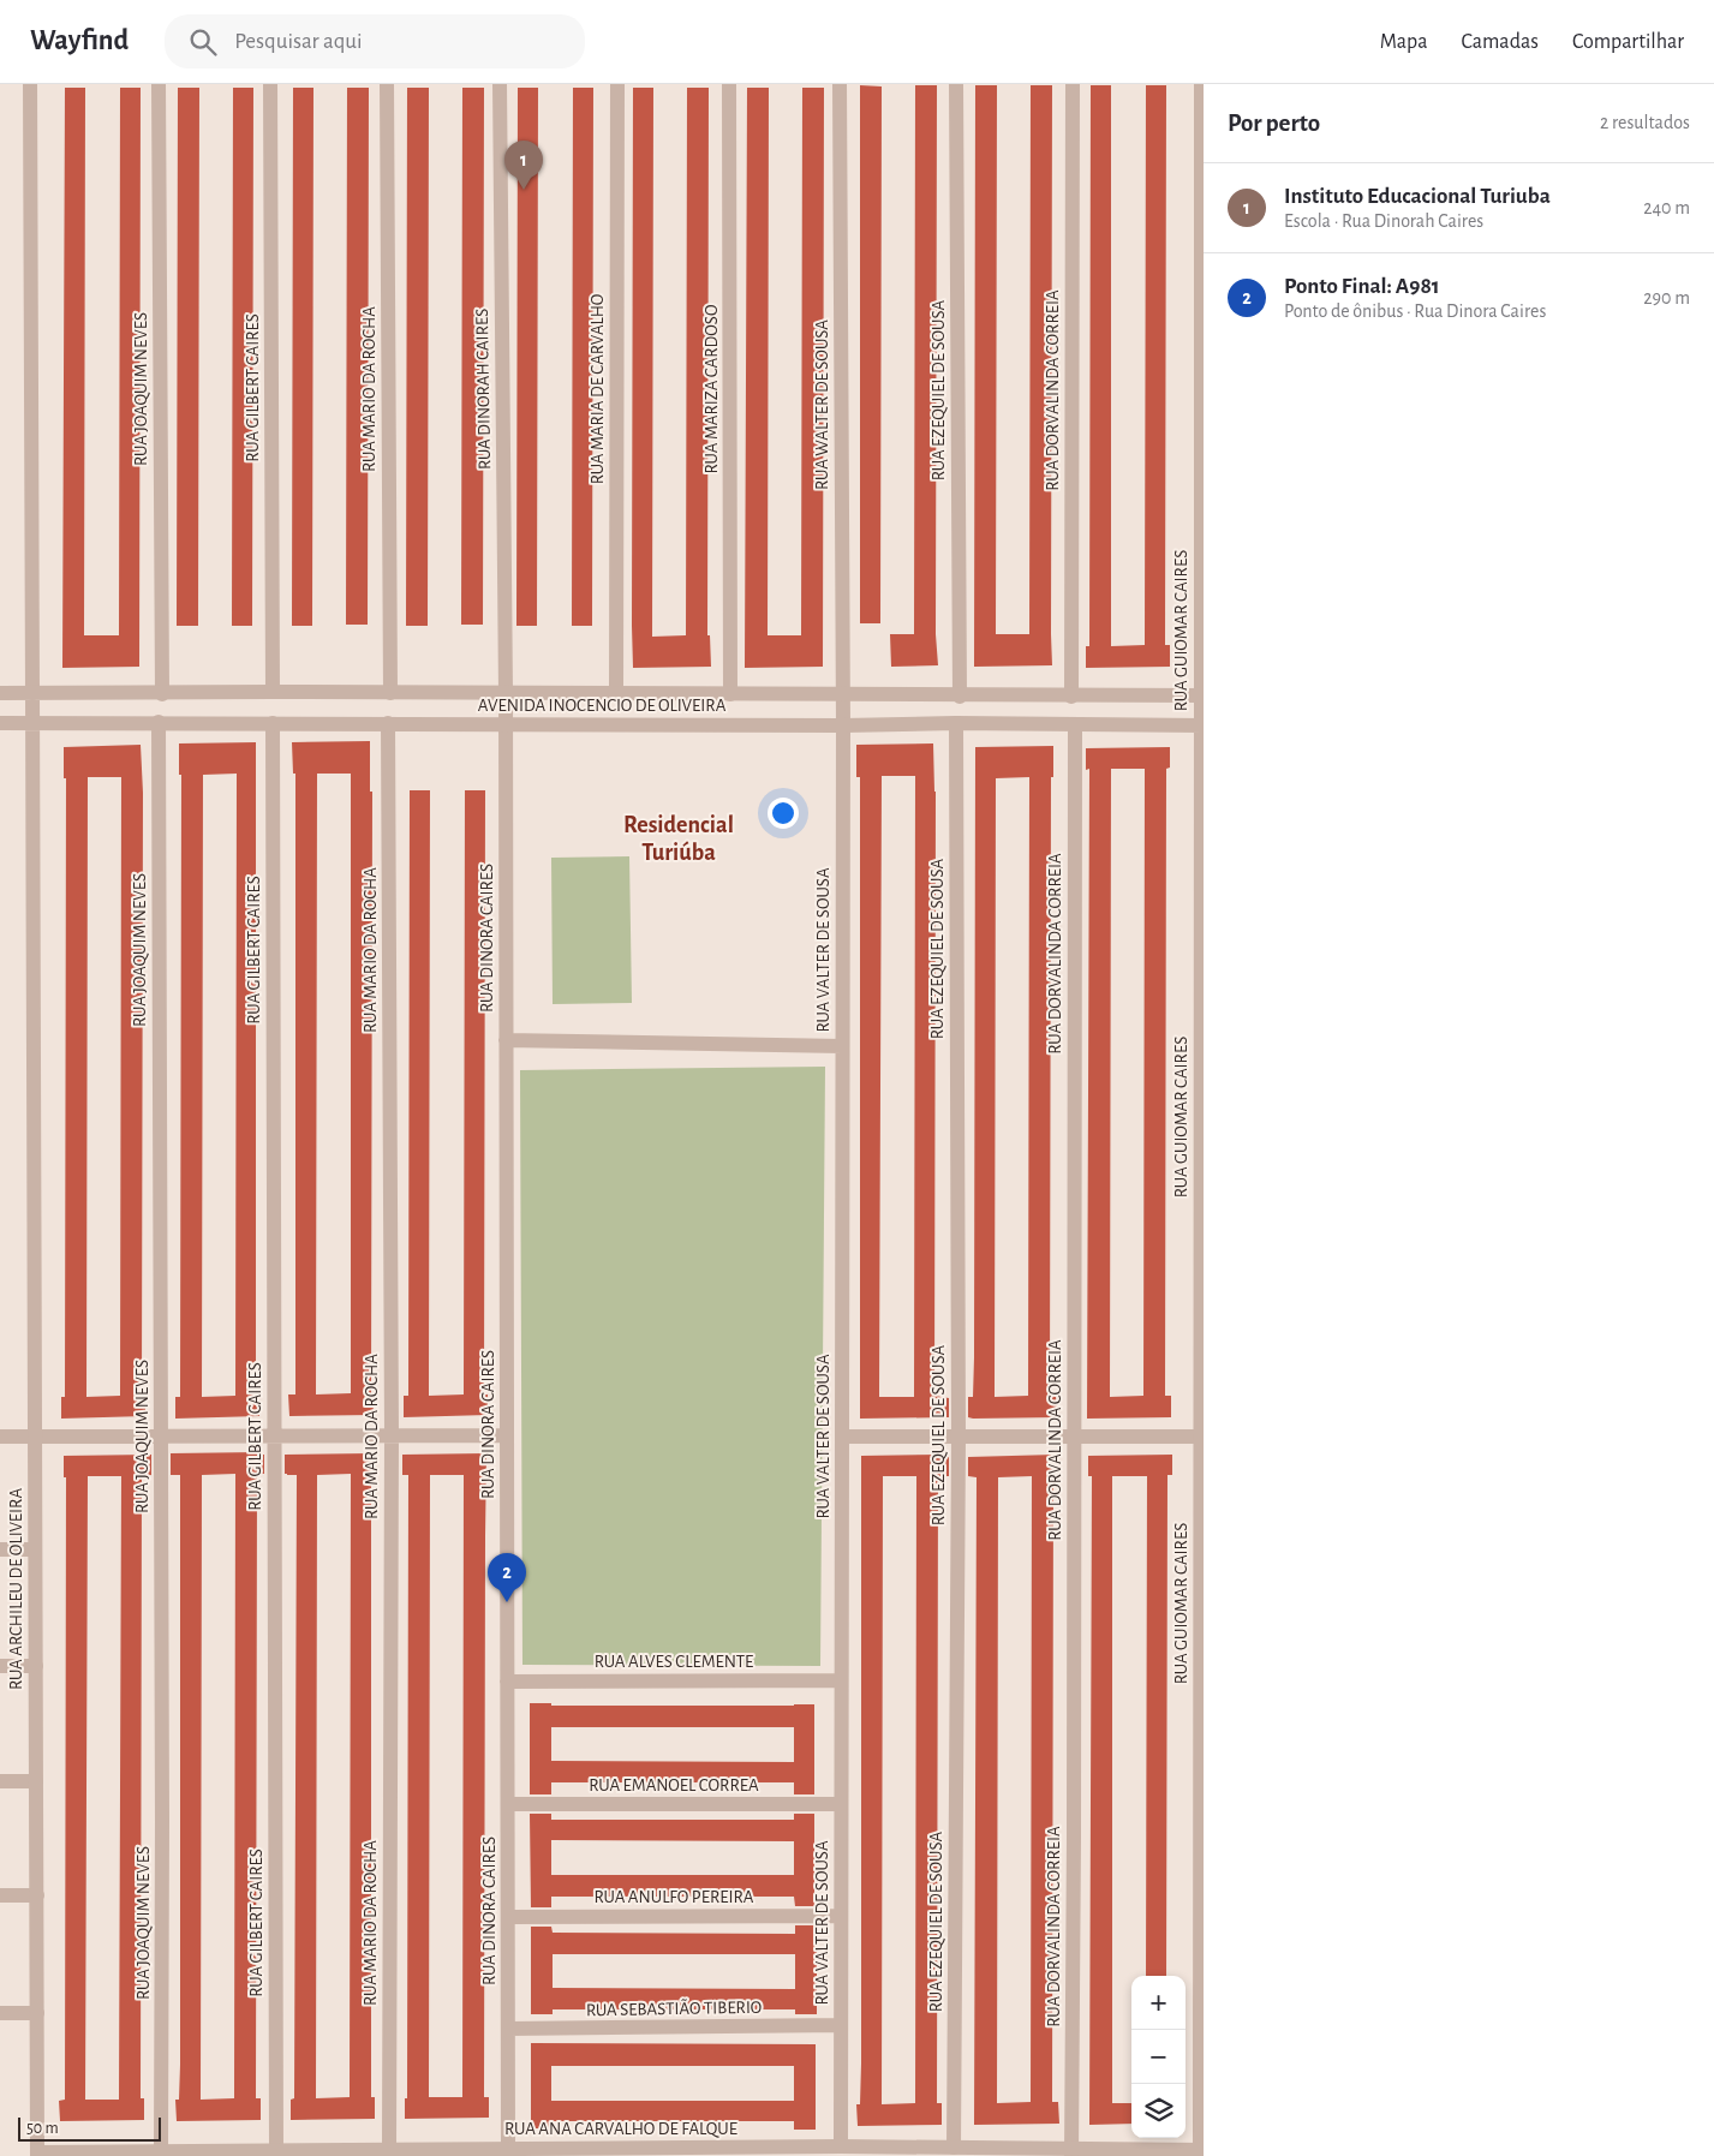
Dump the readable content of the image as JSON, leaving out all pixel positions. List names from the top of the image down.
{
  "streets": {
    "street": [
      "RUA GILBERT CAIRES",
      "RUA JOAQUIM NEVES",
      "RUA MARIO DA ROCHA",
      "RUA DINORAH CAIRES",
      "RUA MARIA DE CARVALHO",
      "RUA MARIZA CARDOSO",
      "RUA EZEQUIEL DE SOUSA",
      "RUA DORVALINDA CORREIA",
      "RUA WALTER DE SOUSA",
      "RUA GUIOMAR CAIRES",
      "AVENIDA INOCENCIO DE OLIVEIRA",
      "RUA DINORA CAIRES",
      "RUA VALTER DE SOUSA",
      "RUA ARCHILEU DE OLIVEIRA",
      "RUA ALVES CLEMENTE",
      "RUA EMANOEL CORREA",
      "RUA ANULFO PEREIRA",
      "RUA SEBASTIÃO TIBERIO",
      "RUA ANA CARVALHO DE FALQUE"
    ]
  },
  "crossings": [
    ["RUA GILBERT CAIRES", "AVENIDA INOCENCIO DE OLIVEIRA"],
    ["RUA GILBERT CAIRES", "RUA ANA CARVALHO DE FALQUE"],
    ["RUA JOAQUIM NEVES", "AVENIDA INOCENCIO DE OLIVEIRA"],
    ["RUA JOAQUIM NEVES", "RUA ANA CARVALHO DE FALQUE"],
    ["RUA MARIO DA ROCHA", "AVENIDA INOCENCIO DE OLIVEIRA"],
    ["RUA MARIO DA ROCHA", "RUA ANA CARVALHO DE FALQUE"],
    ["RUA DINORAH CAIRES", "AVENIDA INOCENCIO DE OLIVEIRA"],
    ["RUA DINORAH CAIRES", "RUA DINORA CAIRES"],
    ["RUA MARIA DE CARVALHO", "AVENIDA INOCENCIO DE OLIVEIRA"],
    ["RUA MARIZA CARDOSO", "AVENIDA INOCENCIO DE OLIVEIRA"],
    ["RUA EZEQUIEL DE SOUSA", "AVENIDA INOCENCIO DE OLIVEIRA"],
    ["RUA EZEQUIEL DE SOUSA", "RUA ANA CARVALHO DE FALQUE"],
    ["RUA DORVALINDA CORREIA", "AVENIDA INOCENCIO DE OLIVEIRA"],
    ["RUA DORVALINDA CORREIA", "RUA ANA CARVALHO DE FALQUE"],
    ["RUA WALTER DE SOUSA", "AVENIDA INOCENCIO DE OLIVEIRA"],
    ["RUA WALTER DE SOUSA", "RUA VALTER DE SOUSA"],
    ["RUA GUIOMAR CAIRES", "AVENIDA INOCENCIO DE OLIVEIRA"],
    ["RUA GUIOMAR CAIRES", "RUA ANA CARVALHO DE FALQUE"],
    ["AVENIDA INOCENCIO DE OLIVEIRA", "RUA DINORA CAIRES"],
    ["AVENIDA INOCENCIO DE OLIVEIRA", "RUA VALTER DE SOUSA"],
    ["AVENIDA INOCENCIO DE OLIVEIRA", "RUA ARCHILEU DE OLIVEIRA"],
    ["RUA DINORA CAIRES", "RUA ALVES CLEMENTE"],
    ["RUA DINORA CAIRES", "RUA EMANOEL CORREA"],
    ["RUA DINORA CAIRES", "RUA ANULFO PEREIRA"],
    ["RUA DINORA CAIRES", "RUA SEBASTIÃO TIBERIO"],
    ["RUA DINORA CAIRES", "RUA ANA CARVALHO DE FALQUE"],
    ["RUA VALTER DE SOUSA", "RUA ALVES CLEMENTE"],
    ["RUA VALTER DE SOUSA", "RUA EMANOEL CORREA"],
    ["RUA VALTER DE SOUSA", "RUA ANULFO PEREIRA"],
    ["RUA VALTER DE SOUSA", "RUA SEBASTIÃO TIBERIO"],
    ["RUA VALTER DE SOUSA", "RUA ANA CARVALHO DE FALQUE"],
    ["RUA ARCHILEU DE OLIVEIRA", "RUA ANA CARVALHO DE FALQUE"]
  ],
  "districts": ["Residencial Turiúba"],
  "scale_bar": "50 m",
  "page": {
    "header": "Wayfind",
    "search": "Pesquisar aqui",
    "nav": ["Mapa", "Camadas", "Compartilhar"],
    "heading": ["Por perto", "2 resultados"],
    "pins": ["1", "2"],
    "list": [
      {
        "mark": "1",
        "name": "Instituto Educacional Turiuba",
        "note": "Escola · Rua Dinorah Caires",
        "value": "240 m"
      },
      {
        "mark": "2",
        "name": "Ponto Final: A981",
        "note": "Ponto de ônibus · Rua Dinora Caires",
        "value": "290 m"
      }
    ],
    "map_buttons": ["+", "−"],
    "scale": "50 m"
  }
}
